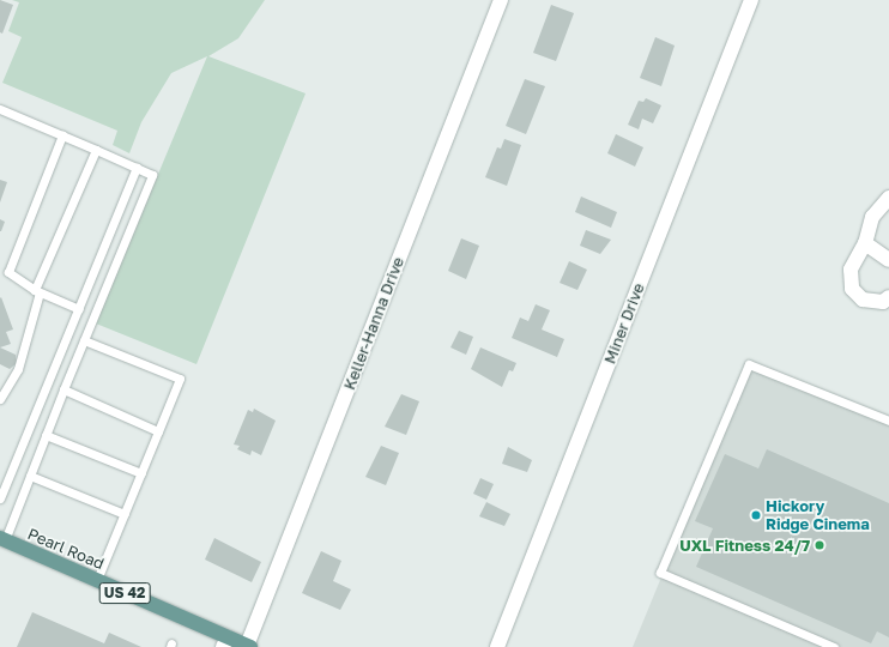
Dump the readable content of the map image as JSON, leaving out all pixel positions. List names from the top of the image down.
{
  "streets": {
    "main road": ["Pearl Road", "US 42"],
    "street": ["Keller-Hanna Drive", "Miner Drive"]
  },
  "crossings": [
    ["Keller-Hanna Drive", "Pearl Road"]
  ],
  "places": ["Hickory Ridge Cinema", "UXL Fitness 24/7"]
}
